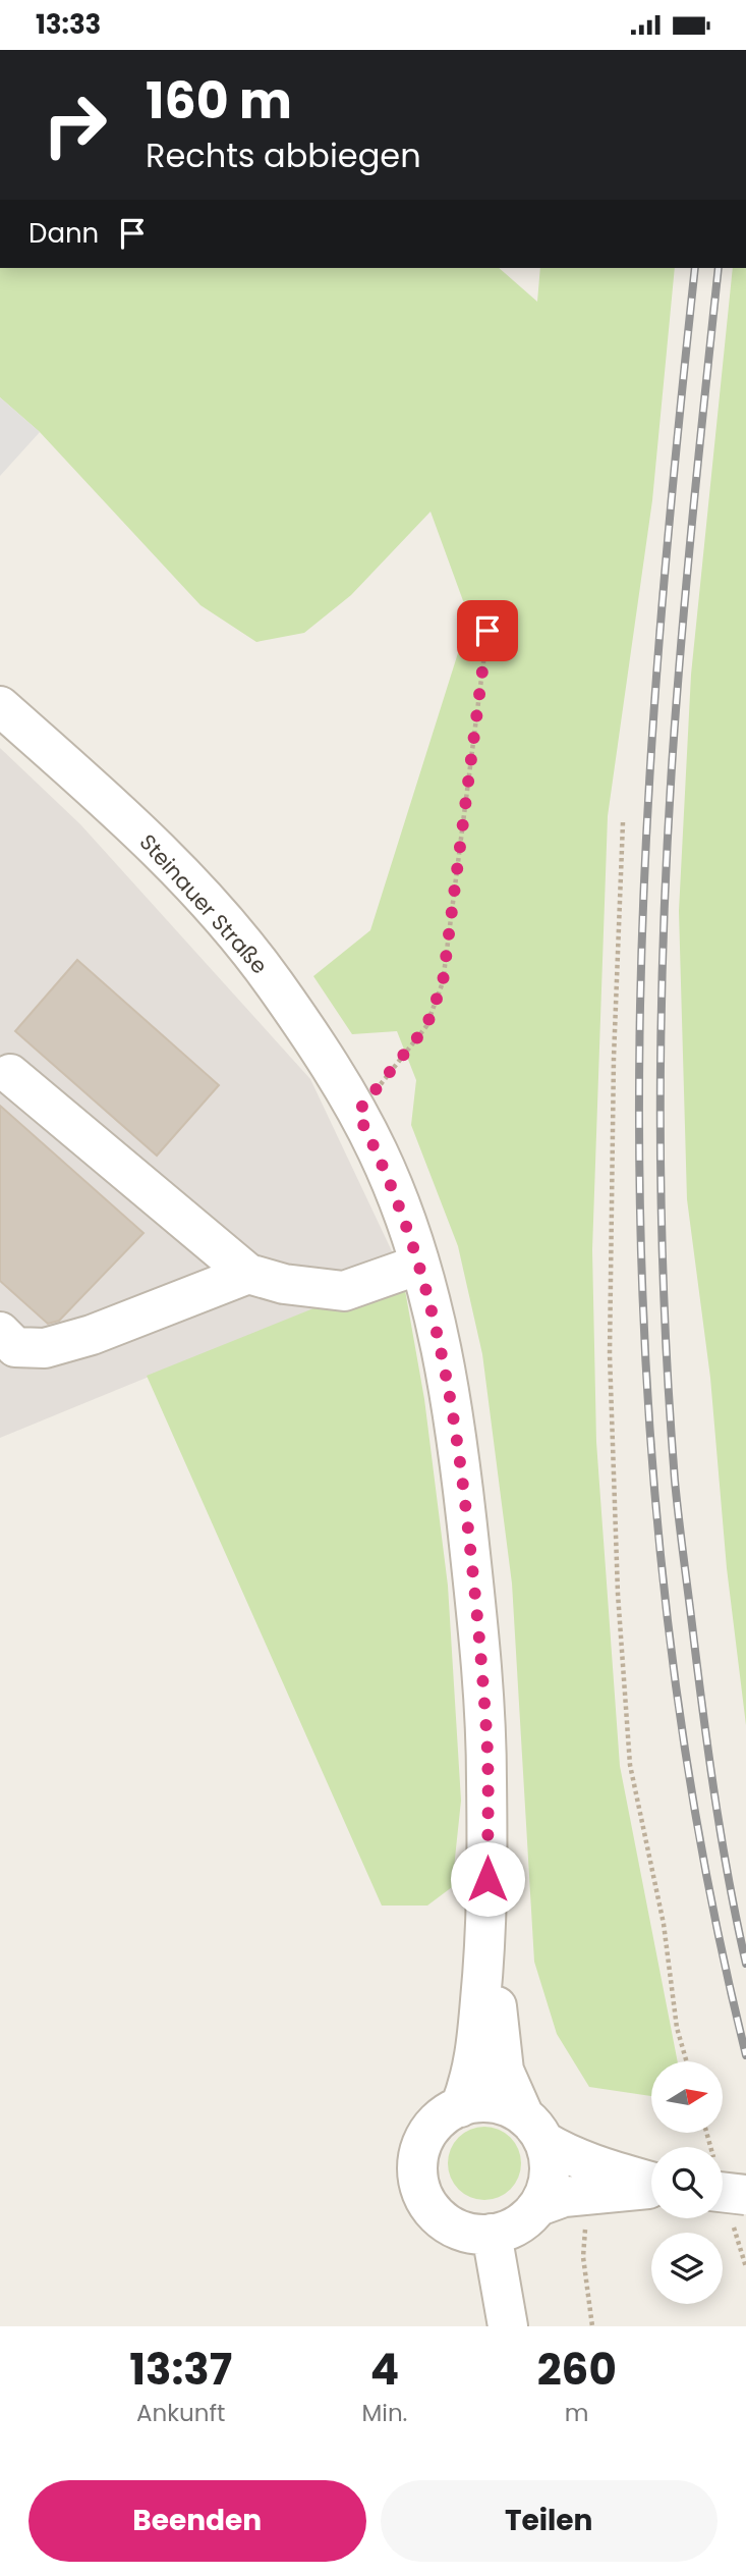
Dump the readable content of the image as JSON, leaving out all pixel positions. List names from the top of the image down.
{
  "streets": {
    "street": ["Steinauer Straße"]
  },
  "north": "right",
  "page": {
    "status": "13:33",
    "turn": ["160 m", "Rechts abbiegen"],
    "then": "Dann",
    "eta": [
      "13:37",
      "Ankunft",
      "4",
      "Min.",
      "260",
      "m"
    ],
    "buttons": ["Beenden", "Teilen"]
  }
}
